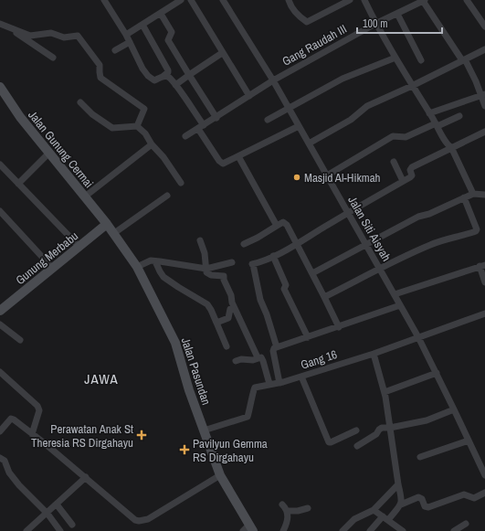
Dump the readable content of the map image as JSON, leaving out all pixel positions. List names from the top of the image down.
{
  "streets": {
    "street": [
      "Gang Raudah III",
      "Jalan Gunung Cermai",
      "Jalan Siti Aisyah",
      "Gunung Merbabu",
      "Gang 16",
      "Jalan Pasundan"
    ]
  },
  "crossings": [
    ["Gang Raudah III", "Jalan Siti Aisyah"],
    ["Jalan Gunung Cermai", "Gunung Merbabu"],
    ["Jalan Gunung Cermai", "Jalan Pasundan"],
    ["Jalan Siti Aisyah", "Gang 16"],
    ["Gunung Merbabu", "Jalan Pasundan"],
    ["Gang 16", "Jalan Pasundan"]
  ],
  "districts": ["JAWA"],
  "places": {
    "other": ["Masjid Al-Hikmah"],
    "health": ["Perawatan Anak St Theresia RS Dirgahayu", "Pavilyun Gemma RS Dirgahayu"]
  },
  "scale_bar": "100 m"
}
